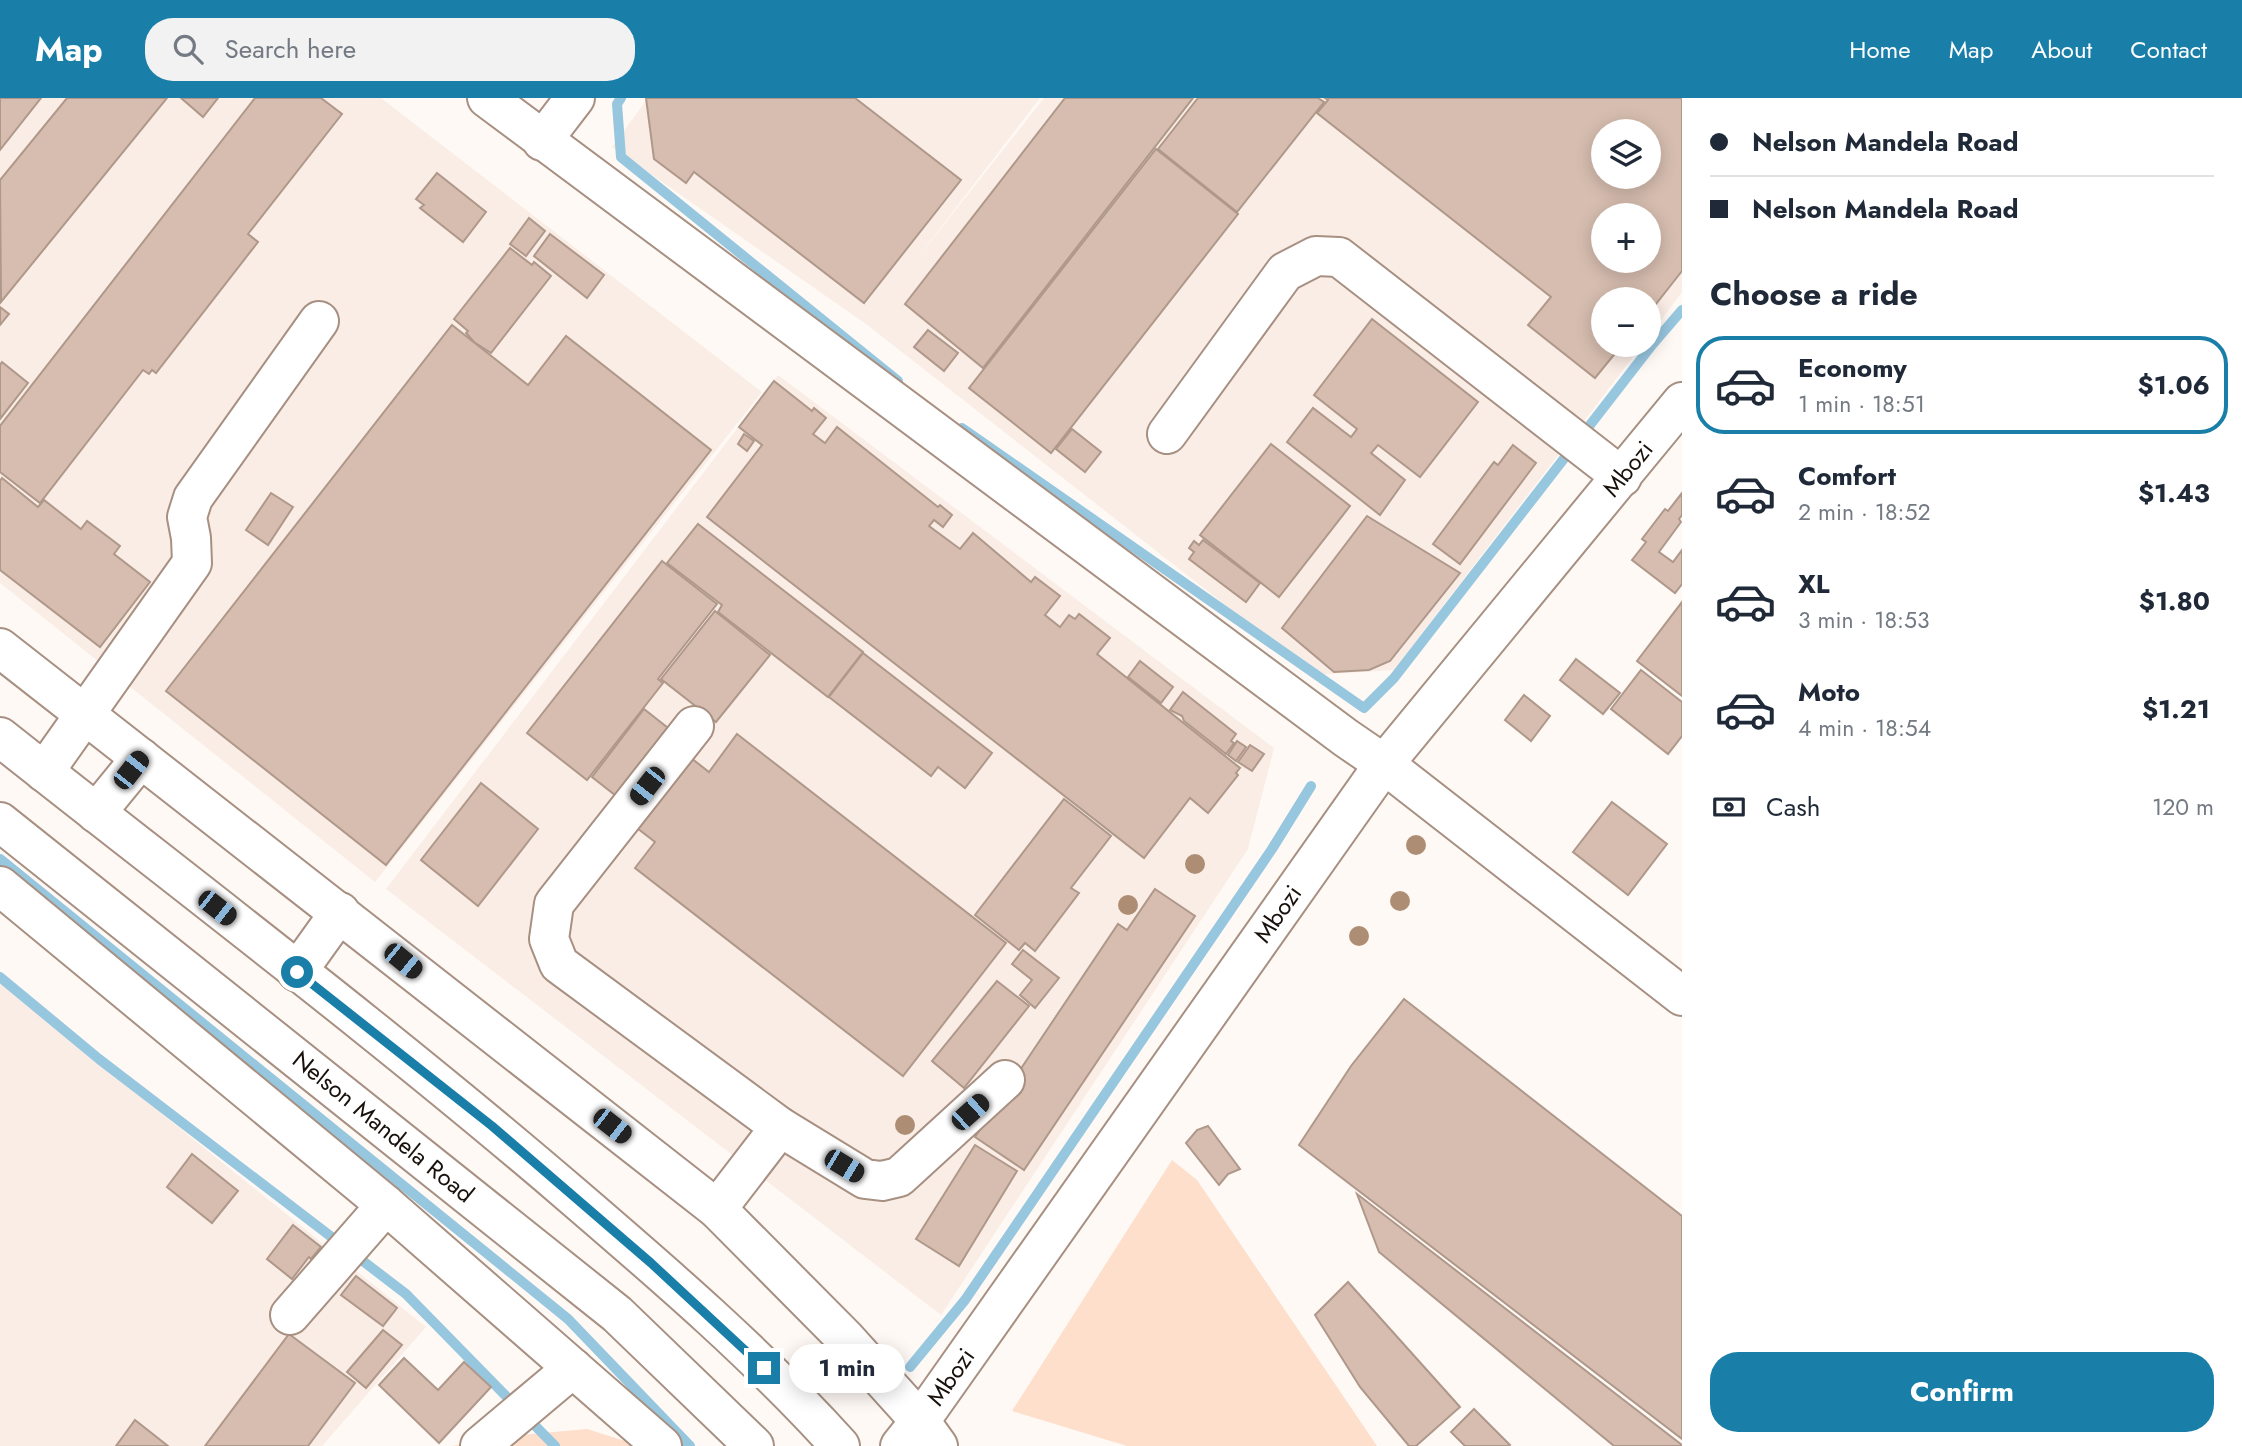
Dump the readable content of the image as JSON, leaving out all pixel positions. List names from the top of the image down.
{
  "streets": {
    "street": ["Mbozi", "Nelson Mandela Road"]
  },
  "page": {
    "header": "Map",
    "search": "Search here",
    "nav": [
      "Home",
      "Map",
      "About",
      "Contact"
    ],
    "banner": ["Nelson Mandela Road", "Nelson Mandela Road"],
    "map_buttons": ["+", "−"],
    "heading": "Choose a ride",
    "list": [
      {
        "name": "Economy",
        "note": "1 min · 18:51",
        "value": "$1.06"
      },
      {
        "name": "Comfort",
        "note": "2 min · 18:52",
        "value": "$1.43"
      },
      {
        "name": "XL",
        "note": "3 min · 18:53",
        "value": "$1.80"
      },
      {
        "name": "Moto",
        "note": "4 min · 18:54",
        "value": "$1.21"
      }
    ],
    "pay": ["Cash", "120 m"],
    "buttons": "Confirm",
    "bubble": "1 min"
  }
}
